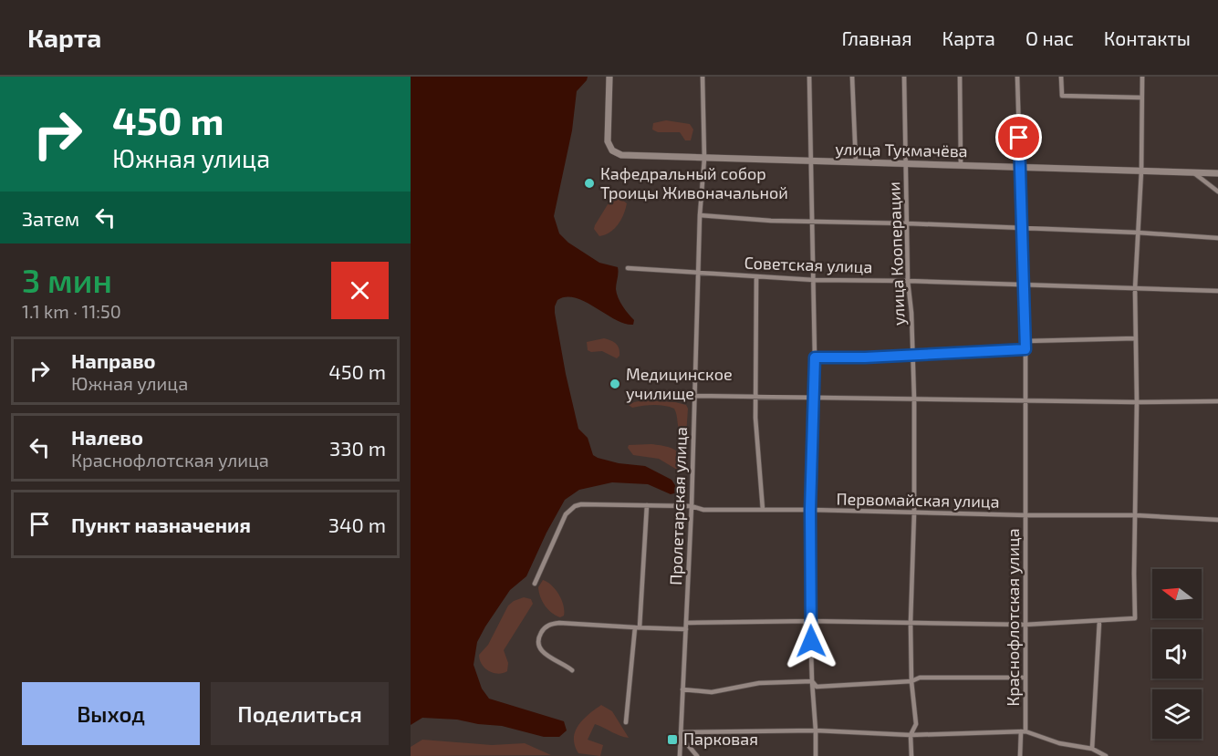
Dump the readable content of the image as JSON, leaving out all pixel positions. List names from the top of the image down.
{
  "streets": {
    "street": [
      "улица Тукмачёва",
      "улица Кооперации",
      "Советская улица",
      "Первомайская улица",
      "Пролетарская улица",
      "Краснофлотская улица"
    ]
  },
  "crossings": [
    ["улица Тукмачёва", "улица Кооперации"],
    ["улица Тукмачёва", "Пролетарская улица"],
    ["улица Тукмачёва", "Краснофлотская улица"],
    ["улица Кооперации", "Советская улица"],
    ["улица Кооперации", "Первомайская улица"],
    ["Советская улица", "Пролетарская улица"],
    ["Советская улица", "Краснофлотская улица"],
    ["Первомайская улица", "Пролетарская улица"],
    ["Первомайская улица", "Краснофлотская улица"]
  ],
  "places": {
    "other": ["Кафедральный собор Троицы Живоначальной", "Медицинское училище"],
    "transit": ["Парковая"]
  },
  "north": "left",
  "page": {
    "header": "Карта",
    "nav": [
      "Главная",
      "Карта",
      "О нас",
      "Контакты"
    ],
    "turn": ["450 m", "Южная улица"],
    "then": "Затем",
    "heading": ["3 мин", "1.1 km · 11:50"],
    "list": [
      {
        "name": "Направо",
        "note": "Южная улица",
        "value": "450 m"
      },
      {
        "name": "Налево",
        "note": "Краснофлотская улица",
        "value": "330 m"
      },
      {
        "name": "Пункт назначения",
        "value": "340 m"
      }
    ],
    "buttons": ["Выход", "Поделиться"]
  }
}
